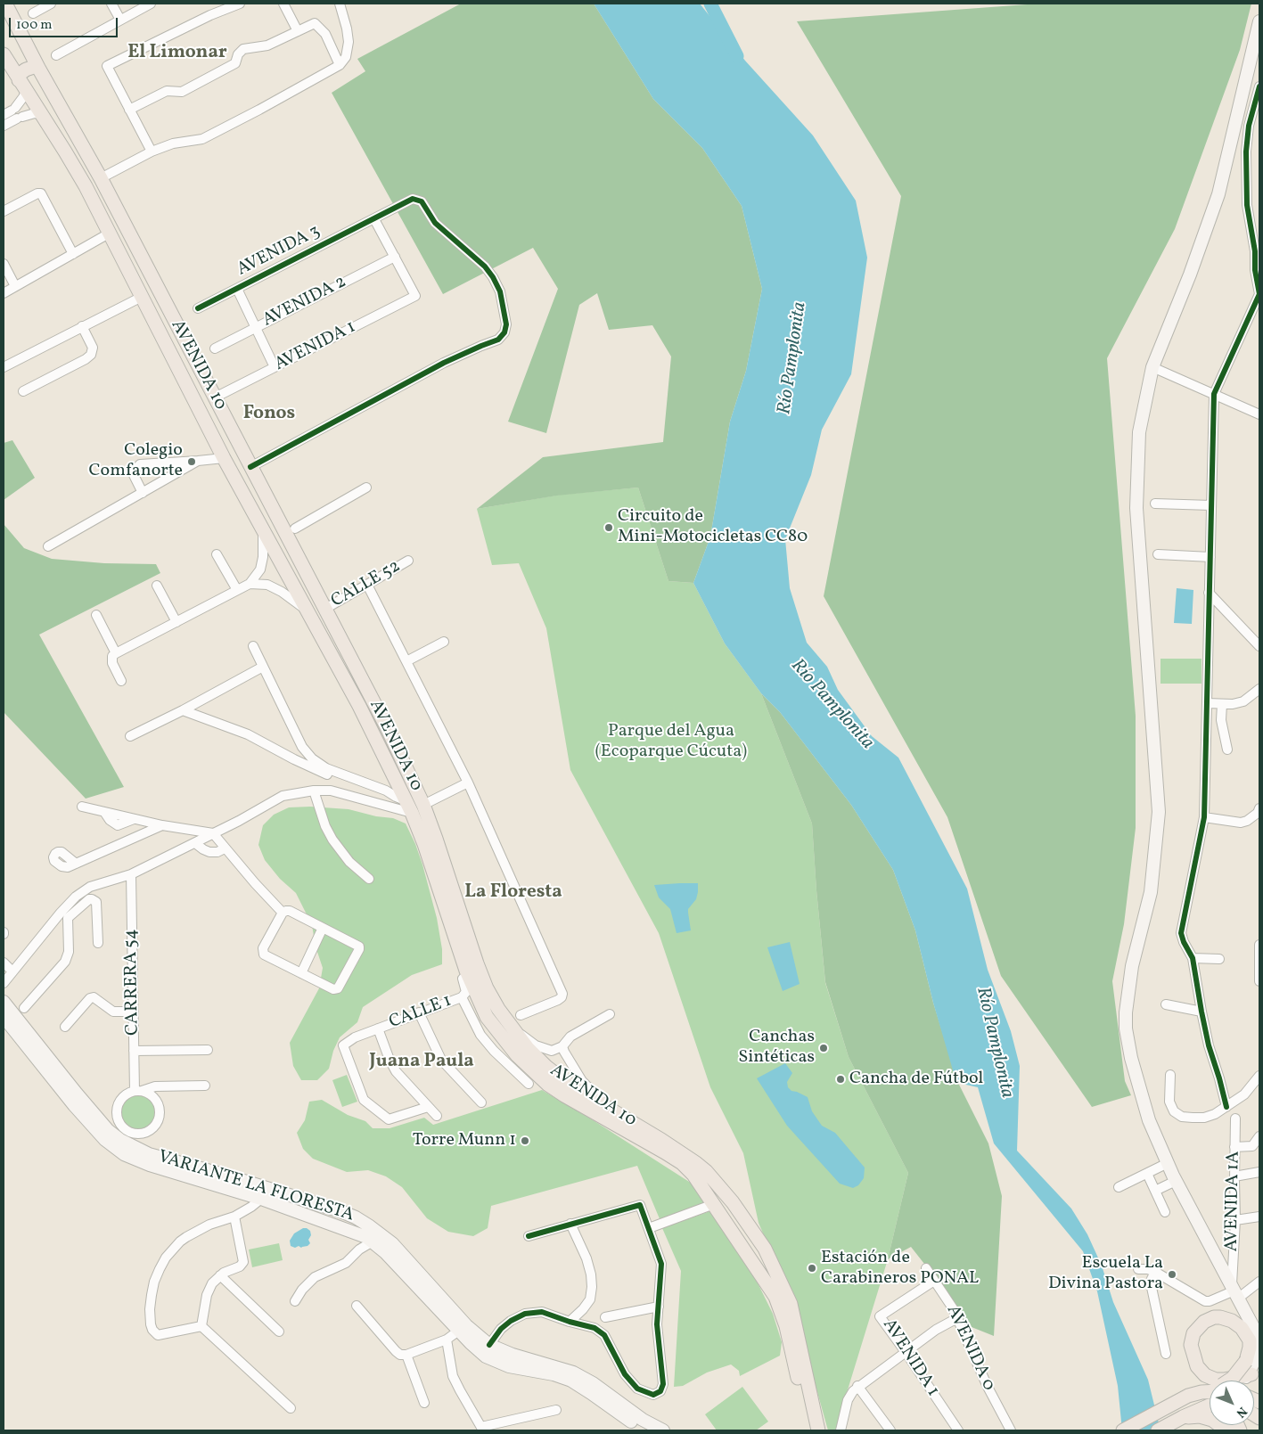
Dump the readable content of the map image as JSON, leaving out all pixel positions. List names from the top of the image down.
{
  "streets": {
    "main road": ["AVENIDA 10", "VARIANTE LA FLORESTA"],
    "street": [
      "AVENIDA 3",
      "AVENIDA 2",
      "AVENIDA 1",
      "CALLE 52",
      "CARRERA 54",
      "CALLE 1",
      "AVENIDA 1A",
      "AVENIDA 0"
    ]
  },
  "crossings": [
    ["AVENIDA 3", "AVENIDA 10"],
    ["AVENIDA 2", "AVENIDA 1"],
    ["AVENIDA 1", "AVENIDA 10"],
    ["AVENIDA 1", "AVENIDA 0"],
    ["AVENIDA 10", "CALLE 52"],
    ["AVENIDA 10", "CALLE 1"]
  ],
  "districts": [
    "El Limonar",
    "Fonos",
    "La Floresta",
    "Juana Paula"
  ],
  "water": ["Río Pamplonita"],
  "parks": ["Parque del Agua (Ecoparque Cúcuta)"],
  "places": [
    "Colegio Comfanorte",
    "Circuito de Mini-Motocicletas CC80",
    "Canchas Sintéticas",
    "Cancha de Fútbol",
    "Torre Munn 1",
    "Estación de Carabineros PONAL",
    "Escuela La Divina Pastora"
  ],
  "scale_bar": "100 m",
  "north": "bottom right"
}
